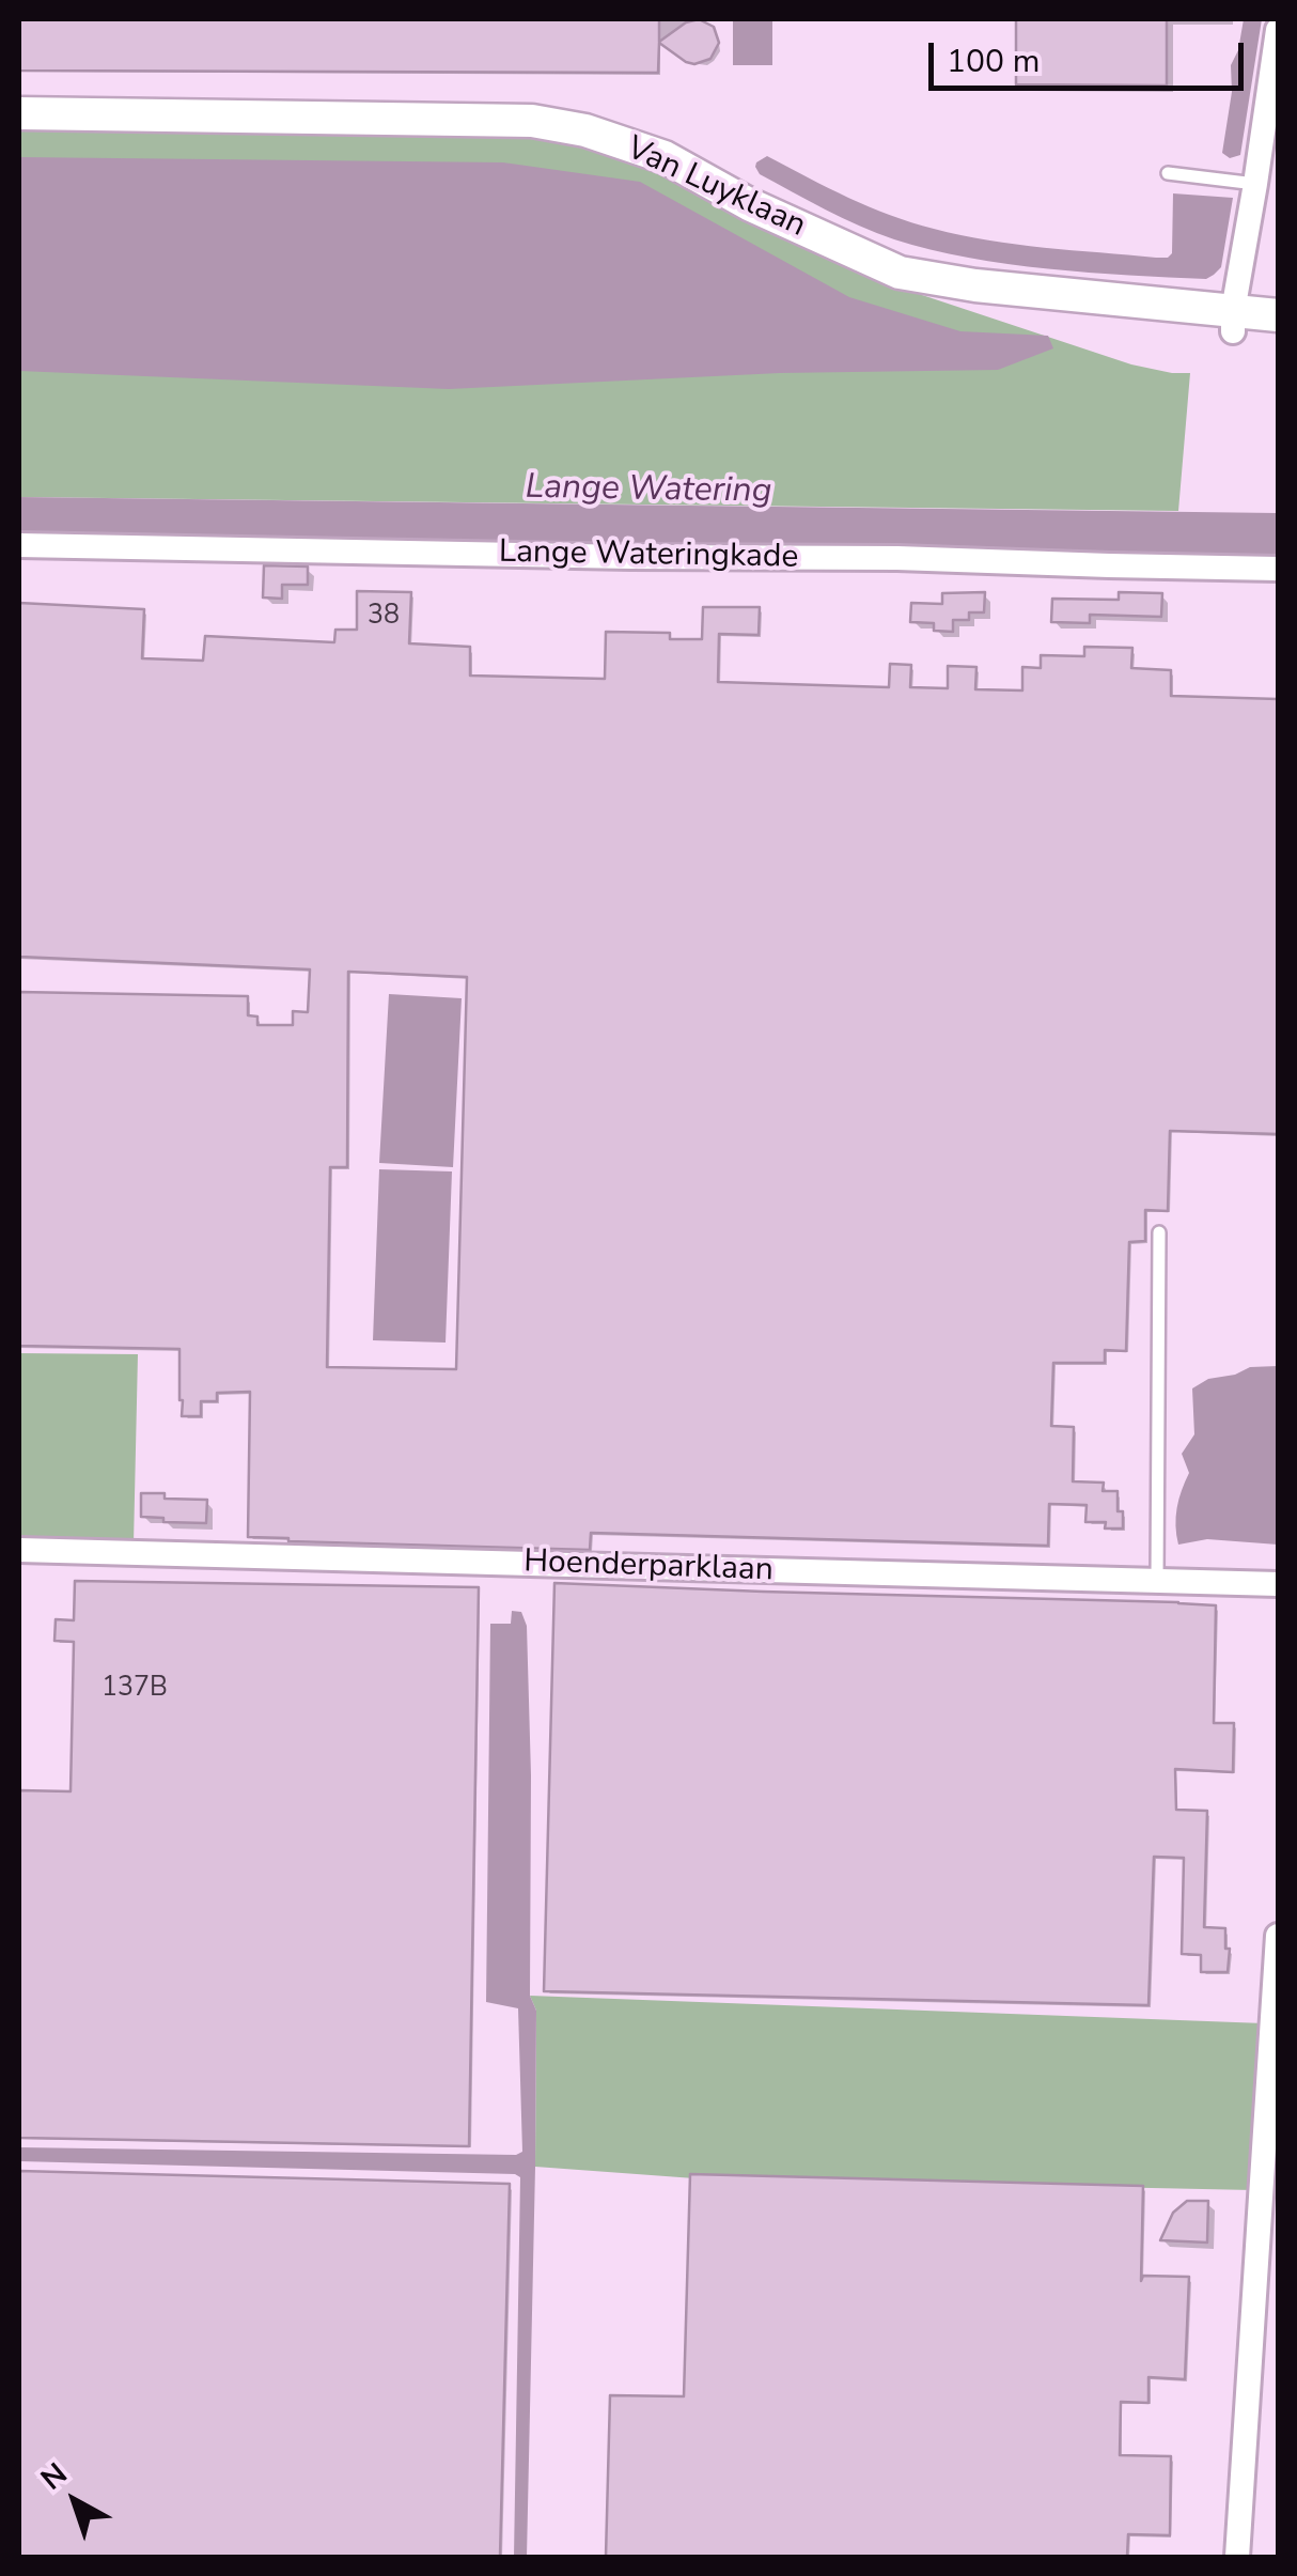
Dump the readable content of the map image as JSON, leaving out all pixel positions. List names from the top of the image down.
{
  "streets": {
    "street": ["Van Luyklaan", "Lange Wateringkade", "Hoenderparklaan"]
  },
  "water": ["Lange Watering"],
  "house_numbers": ["38", "137B"],
  "scale_bar": "100 m",
  "north": "top left"
}
